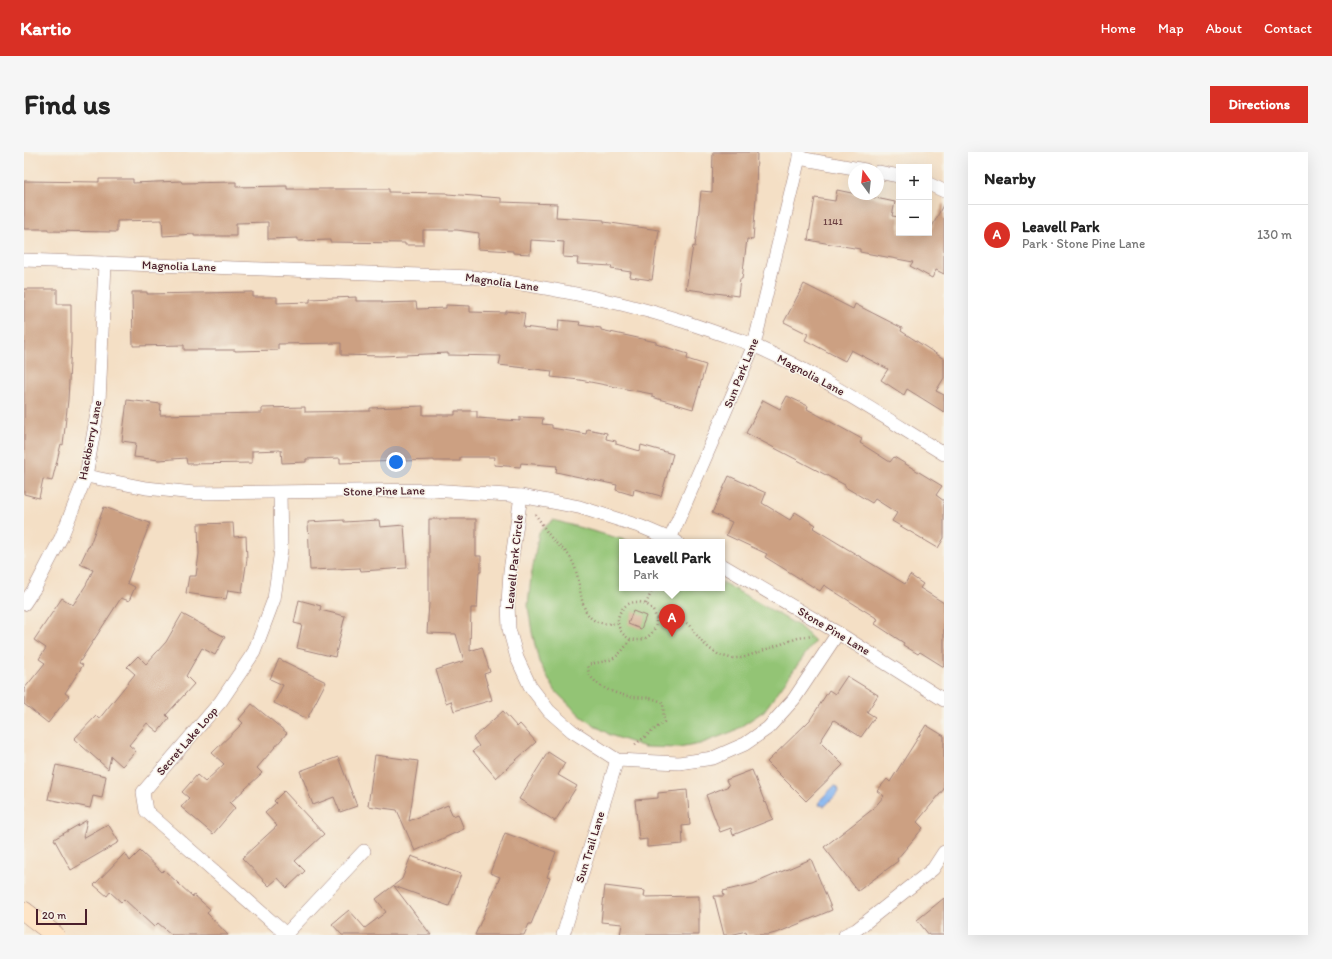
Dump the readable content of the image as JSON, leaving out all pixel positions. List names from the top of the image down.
{
  "streets": {
    "street": [
      "Magnolia Lane",
      "Sun Park Lane",
      "Hackberry Lane",
      "Stone Pine Lane",
      "Leavell Park Circle",
      "Secret Lake Loop",
      "Sun Trail Lane"
    ]
  },
  "crossings": [
    ["Magnolia Lane", "Sun Park Lane"],
    ["Magnolia Lane", "Hackberry Lane"],
    ["Hackberry Lane", "Stone Pine Lane"],
    ["Stone Pine Lane", "Leavell Park Circle"],
    ["Stone Pine Lane", "Secret Lake Loop"],
    ["Leavell Park Circle", "Sun Trail Lane"]
  ],
  "house_numbers": ["1141"],
  "scale_bar": "20 m",
  "north": "top",
  "page": {
    "header": "Kartio",
    "nav": [
      "Home",
      "Map",
      "About",
      "Contact"
    ],
    "buttons": "Directions",
    "title": "Find us",
    "heading": "Nearby",
    "map_buttons": ["+", "−"],
    "list": [
      {
        "mark": "A",
        "name": "Leavell Park",
        "note": "Park · Stone Pine Lane",
        "value": "130 m"
      }
    ],
    "popup": ["Leavell Park", "Park"],
    "pins": "A",
    "scale": "20 m"
  }
}
